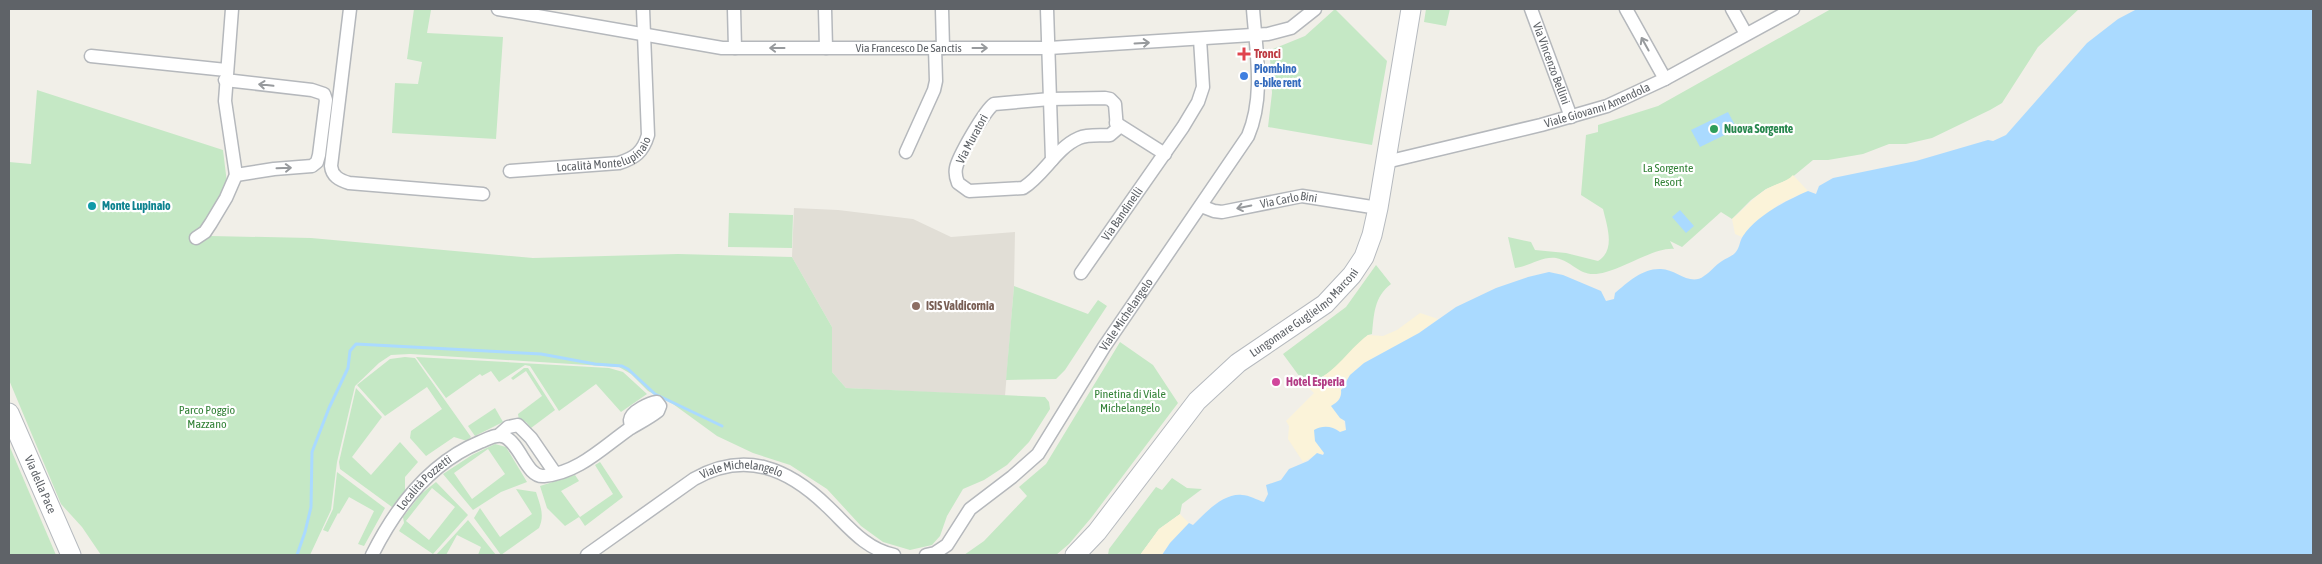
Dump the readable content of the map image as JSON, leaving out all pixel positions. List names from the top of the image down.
{
  "streets": {
    "street": [
      "Via Francesco De Sanctis",
      "Via Vincenzo Bellini",
      "Viale Giovanni Amendola",
      "Via Muratori",
      "Località Montelupinaio",
      "Via Carlo Bini",
      "Via Bandinelli",
      "Lungomare Guglielmo Marconi",
      "Viale Michelangelo",
      "Via della Pace",
      "Località Pozzetti"
    ]
  },
  "crossings": [
    ["Via Francesco De Sanctis", "Località Montelupinaio"],
    ["Via Francesco De Sanctis", "Via Bandinelli"],
    ["Via Francesco De Sanctis", "Viale Michelangelo"],
    ["Via Vincenzo Bellini", "Viale Giovanni Amendola"],
    ["Viale Giovanni Amendola", "Lungomare Guglielmo Marconi"],
    ["Via Carlo Bini", "Lungomare Guglielmo Marconi"],
    ["Via Carlo Bini", "Viale Michelangelo"]
  ],
  "one_way": ["Via Carlo Bini"],
  "parks": ["La Sorgente Resort", "Pinetina di Viale Michelangelo", "Parco Poggio Mazzano"],
  "places": {
    "health": ["Tronci"],
    "other": [
      "Piombino e-bike rent",
      "Nuova Sorgente",
      "Monte Lupinaio",
      "ISIS Valdicornia",
      "Hotel Esperia"
    ]
  }
}
